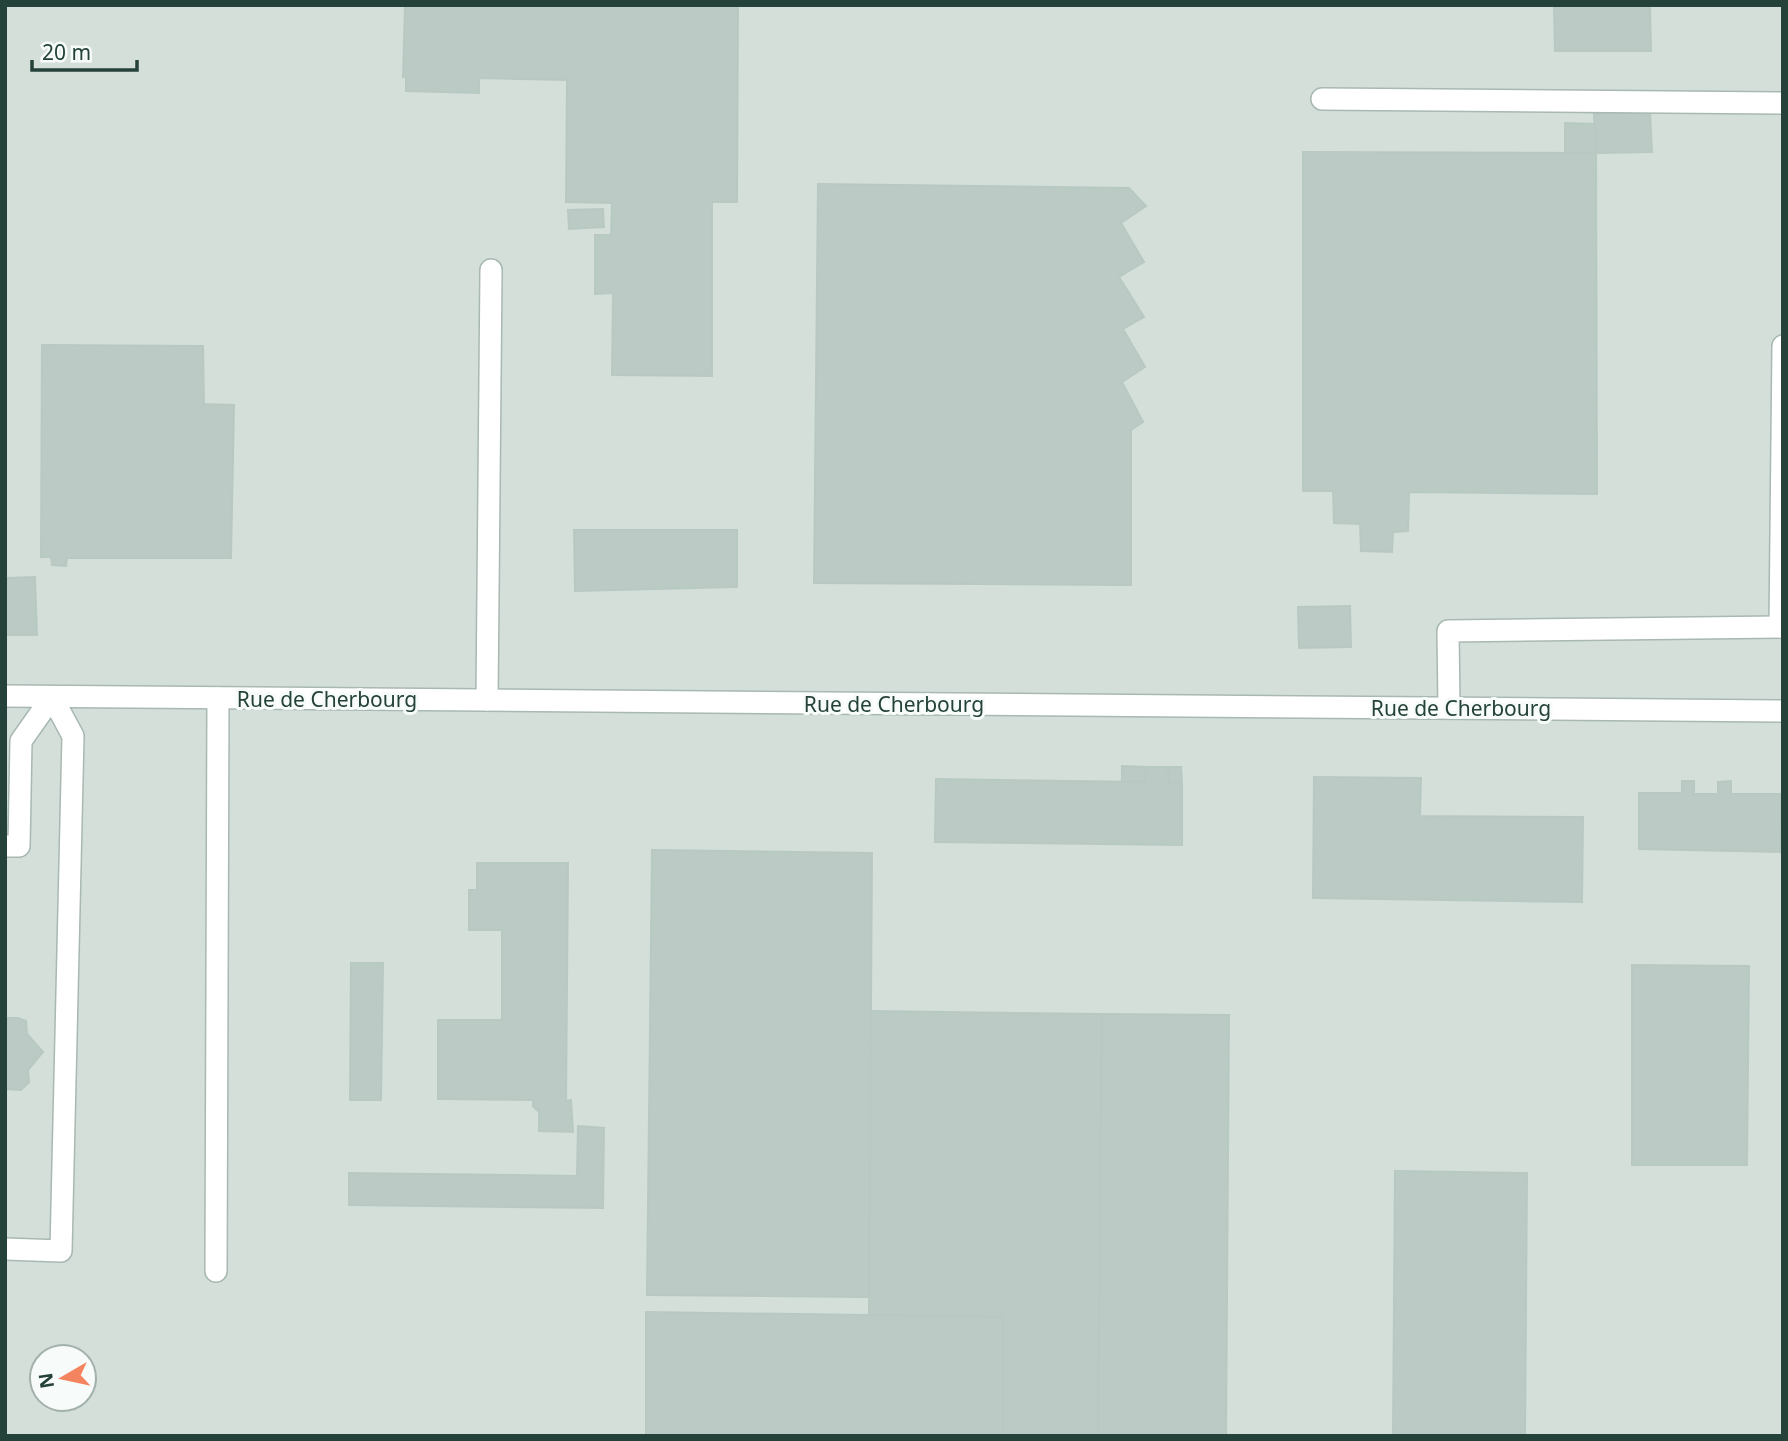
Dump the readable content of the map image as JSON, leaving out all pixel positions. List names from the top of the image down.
{
  "streets": {
    "street": ["Rue de Cherbourg"]
  },
  "scale_bar": "20 m",
  "north": "left"
}
